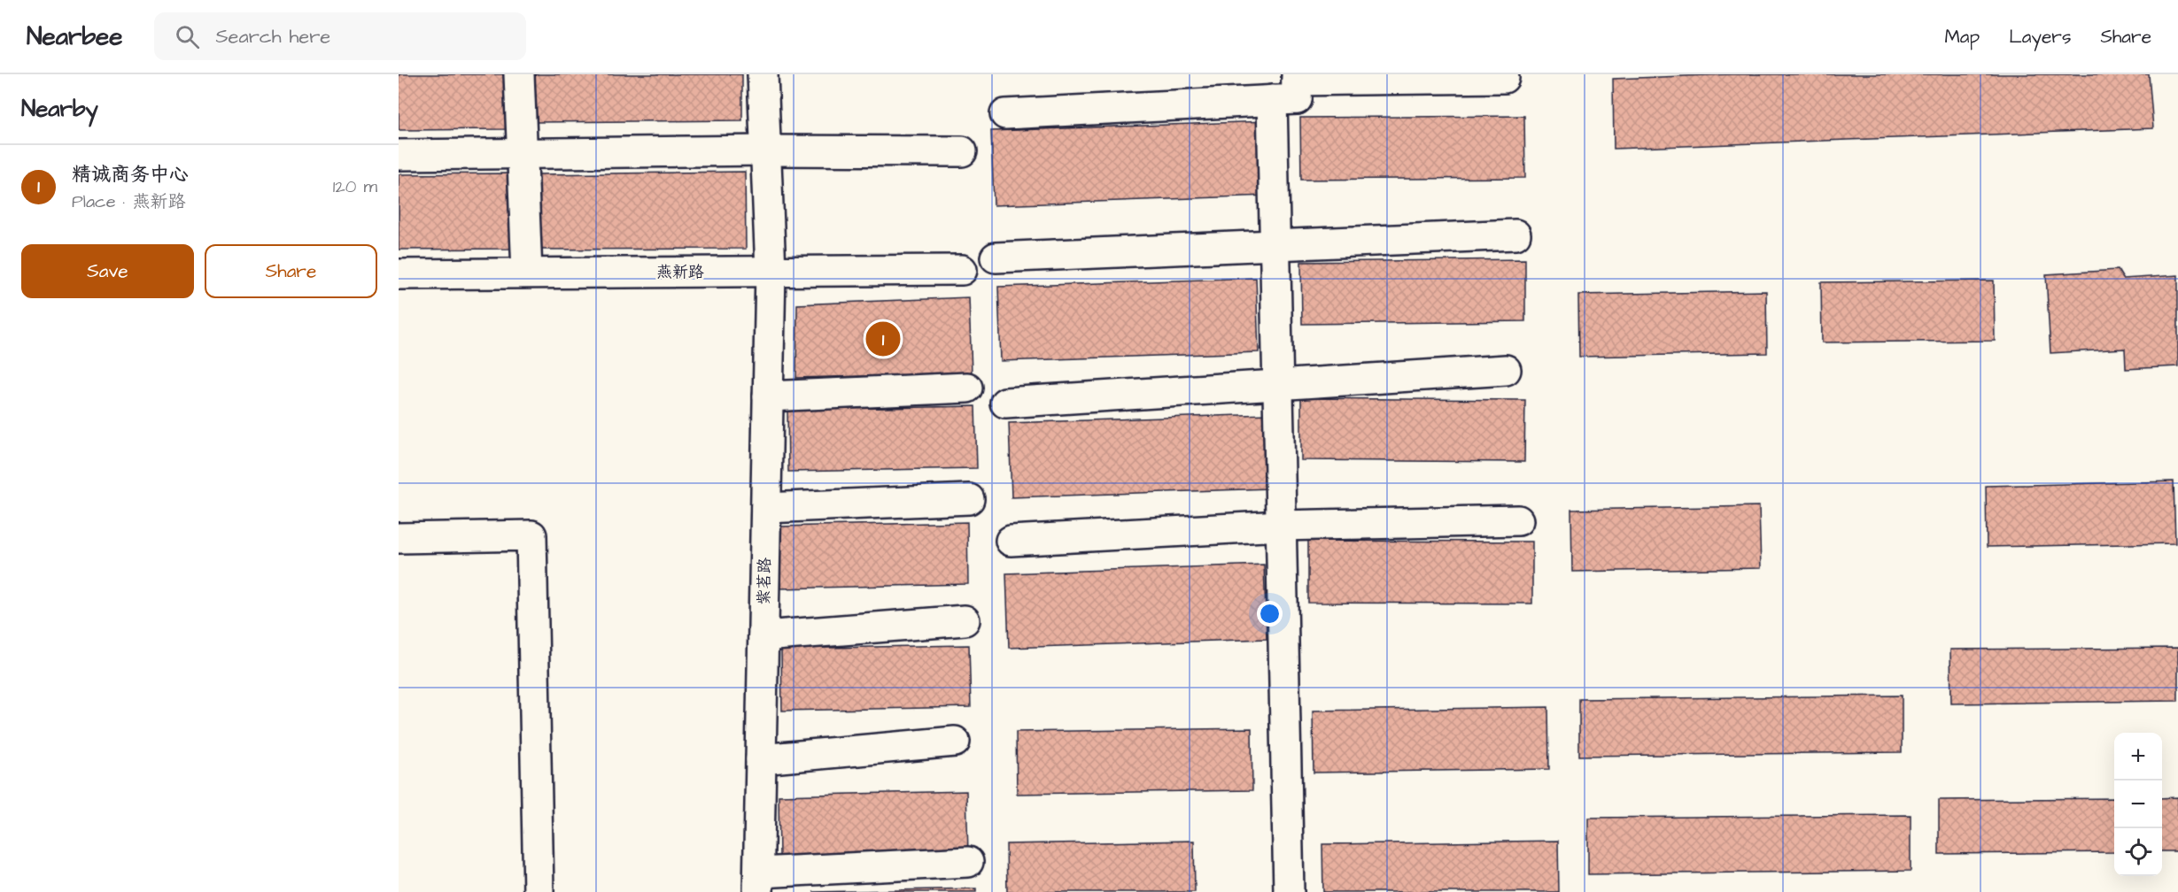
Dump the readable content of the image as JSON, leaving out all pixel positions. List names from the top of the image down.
{
  "streets": {
    "street": ["燕新路", "紫茗路"]
  },
  "crossings": [
    ["燕新路", "紫茗路"]
  ],
  "page": {
    "header": "Nearbee",
    "search": "Search here",
    "nav": ["Map", "Layers", "Share"],
    "heading": "Nearby",
    "list": [
      {
        "mark": "1",
        "name": "精诚商务中心",
        "note": "Place · 燕新路",
        "value": "120 m"
      }
    ],
    "buttons": ["Save", "Share"],
    "pins": "1",
    "map_buttons": ["+", "−"]
  }
}
